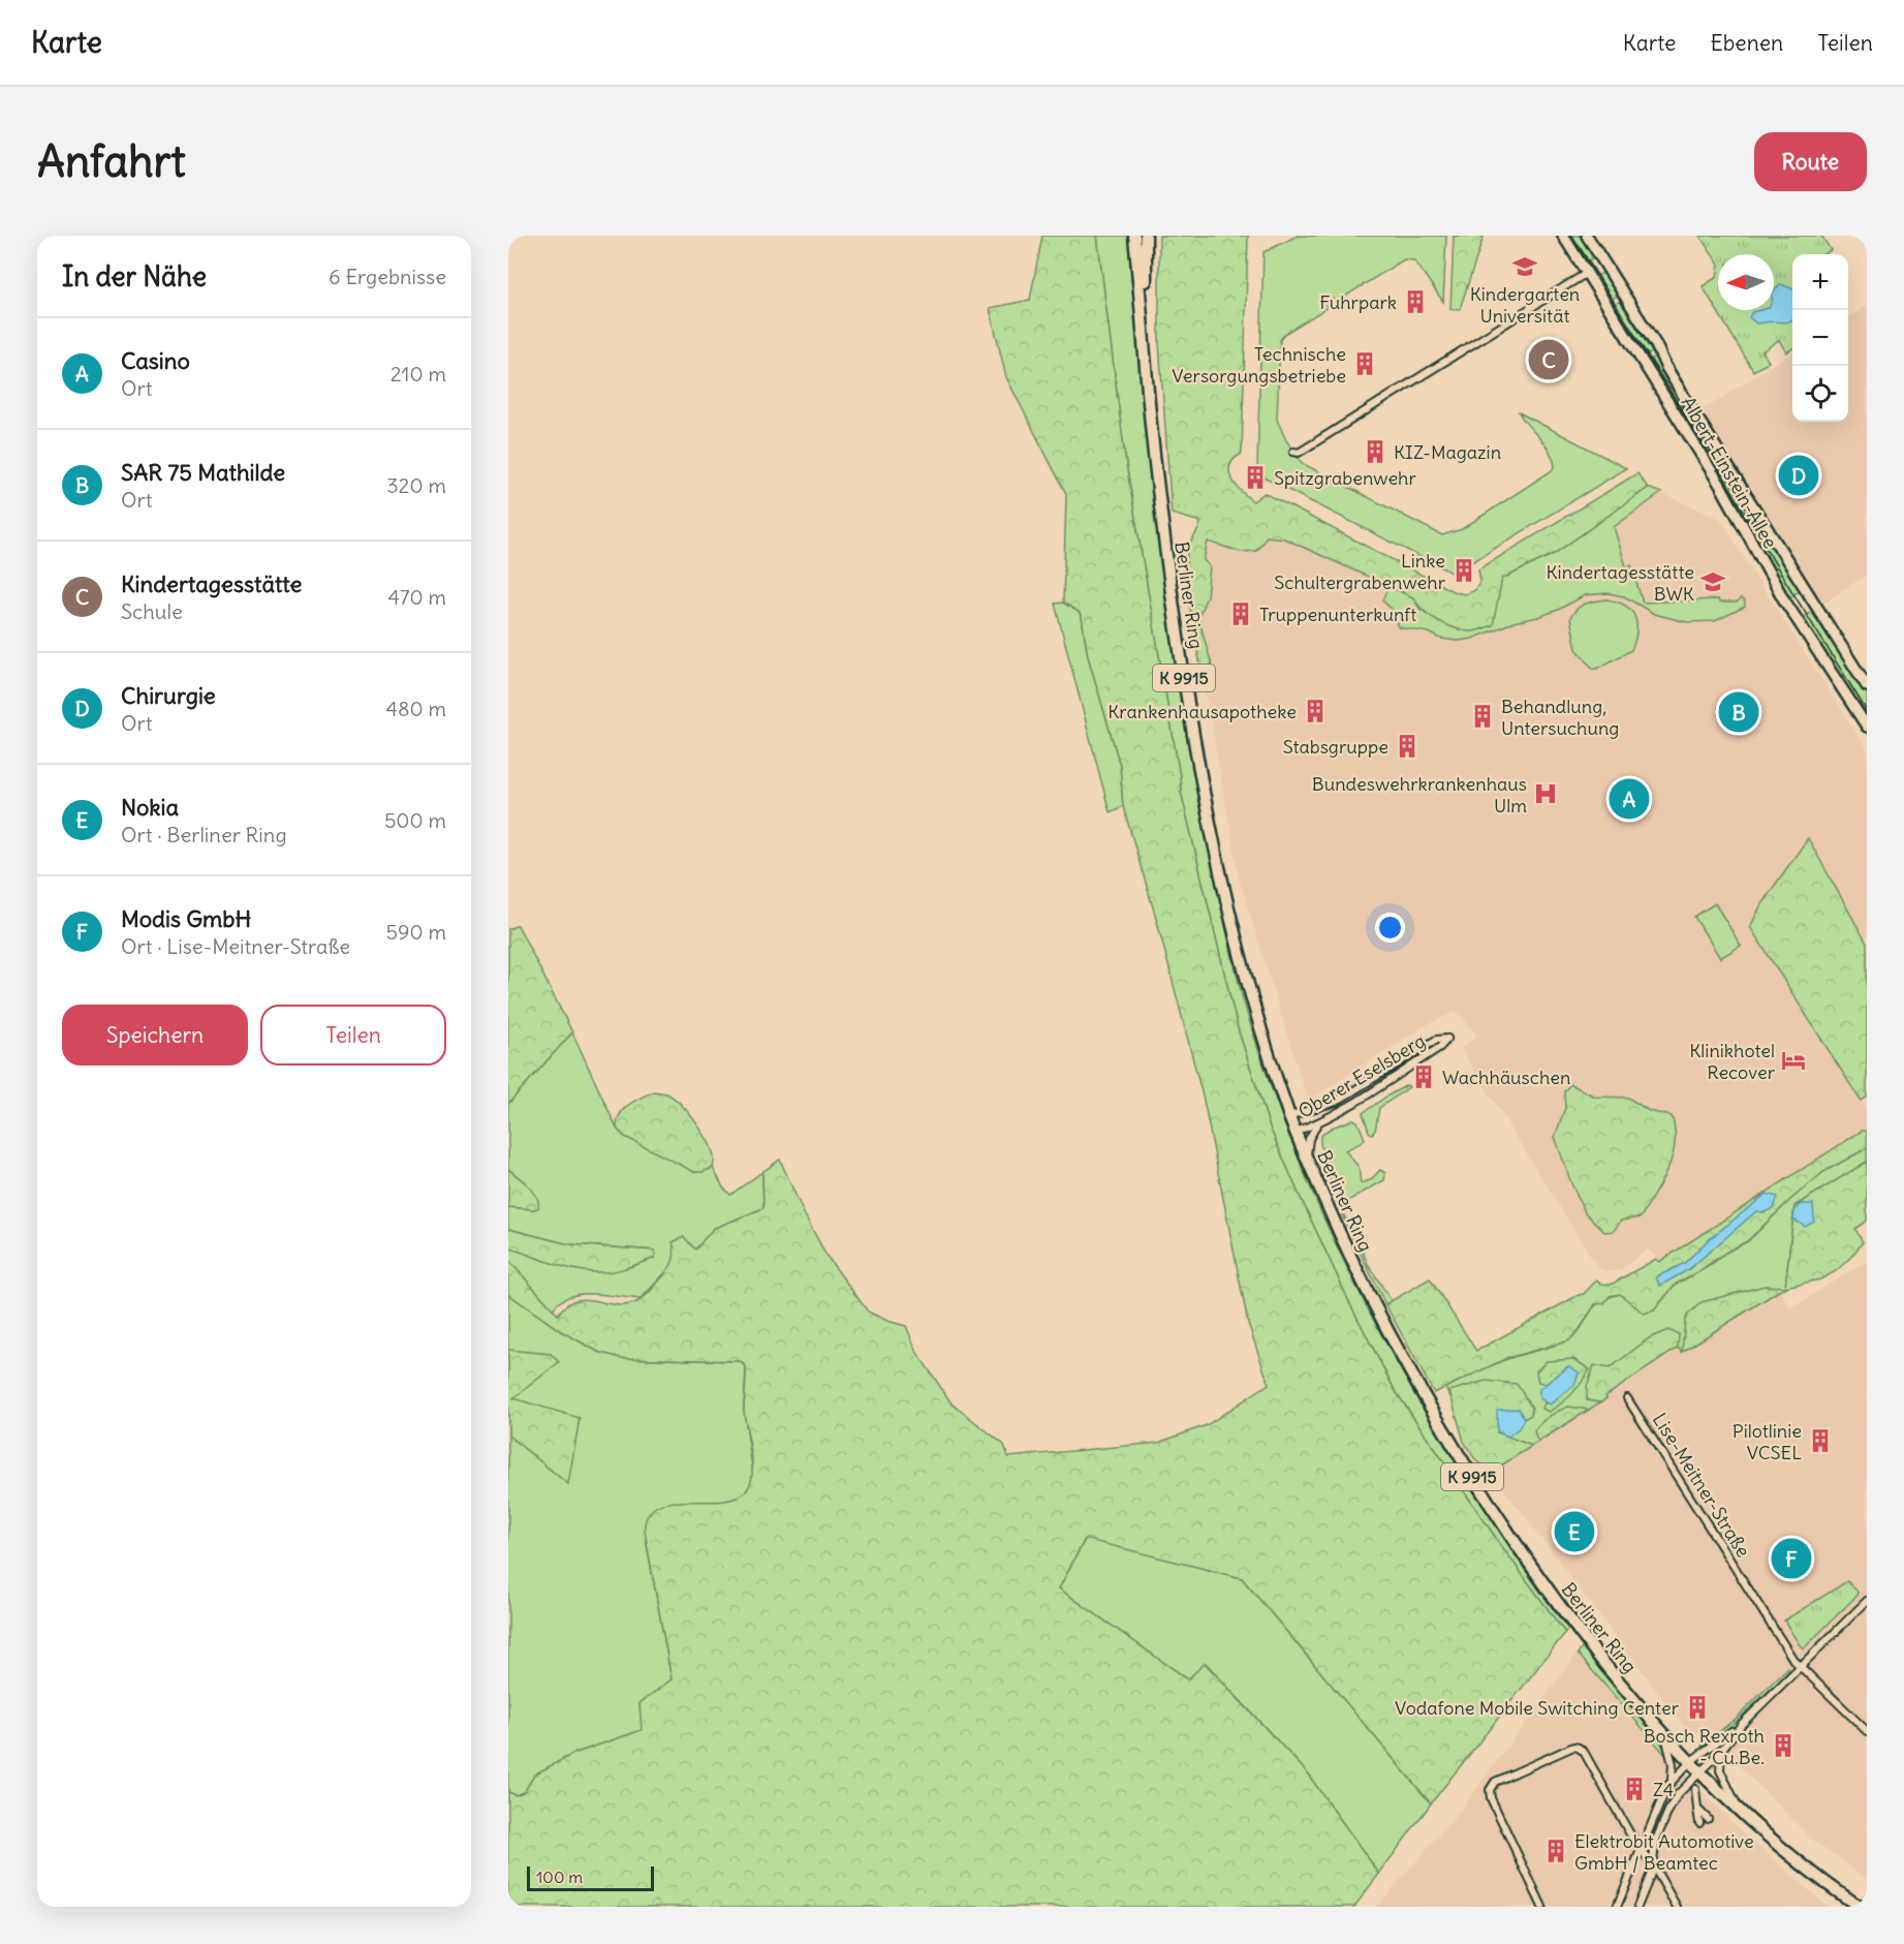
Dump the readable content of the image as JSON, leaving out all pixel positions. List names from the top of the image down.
{
  "streets": {
    "main road": ["Berliner Ring", "K 9915"],
    "street": ["Albert-Einstein-Allee", "Oberer Eselsberg", "Lise-Meitner-Straße"]
  },
  "crossings": [
    ["Berliner Ring", "Oberer Eselsberg"]
  ],
  "places": {
    "school or university": ["Kindergarten Universität", "Kindertagesstätte BWK"],
    "building": [
      "Fuhrpark",
      "Technische Versorgungsbetriebe",
      "KIZ-Magazin",
      "Spitzgrabenwehr",
      "Linke Schultergrabenwehr",
      "Truppenunterkunft",
      "Krankenhausapotheke",
      "Behandlung, Untersuchung",
      "Stabsgruppe",
      "Wachhäuschen",
      "Pilotlinie VCSEL",
      "Vodafone Mobile Switching Center",
      "Bosch Rexroth - Cu.Be.",
      "Z4",
      "Elektrobit Automotive GmbH / Beamtec"
    ],
    "hospital": ["Bundeswehrkrankenhaus Ulm"],
    "hotel": ["Klinikhotel Recover"]
  },
  "scale_bar": "100 m",
  "north": "left",
  "page": {
    "header": "Karte",
    "nav": ["Karte", "Ebenen", "Teilen"],
    "buttons": [
      "Route",
      ["Speichern", "Teilen"]
    ],
    "title": "Anfahrt",
    "heading": ["In der Nähe", "6 Ergebnisse"],
    "map_buttons": ["+", "−"],
    "list": [
      {
        "mark": "A",
        "name": "Casino",
        "note": "Ort",
        "value": "210 m"
      },
      {
        "mark": "B",
        "name": "SAR 75 Mathilde",
        "note": "Ort",
        "value": "320 m"
      },
      {
        "mark": "C",
        "name": "Kindertagesstätte",
        "note": "Schule",
        "value": "470 m"
      },
      {
        "mark": "D",
        "name": "Chirurgie",
        "note": "Ort",
        "value": "480 m"
      },
      {
        "mark": "E",
        "name": "Nokia",
        "note": "Ort · Berliner Ring",
        "value": "500 m"
      },
      {
        "mark": "F",
        "name": "Modis GmbH",
        "note": "Ort · Lise-Meitner-Straße",
        "value": "590 m"
      }
    ],
    "pins": [
      "C",
      "D",
      "B",
      "A",
      "E",
      "F"
    ],
    "scale": "100 m"
  }
}
